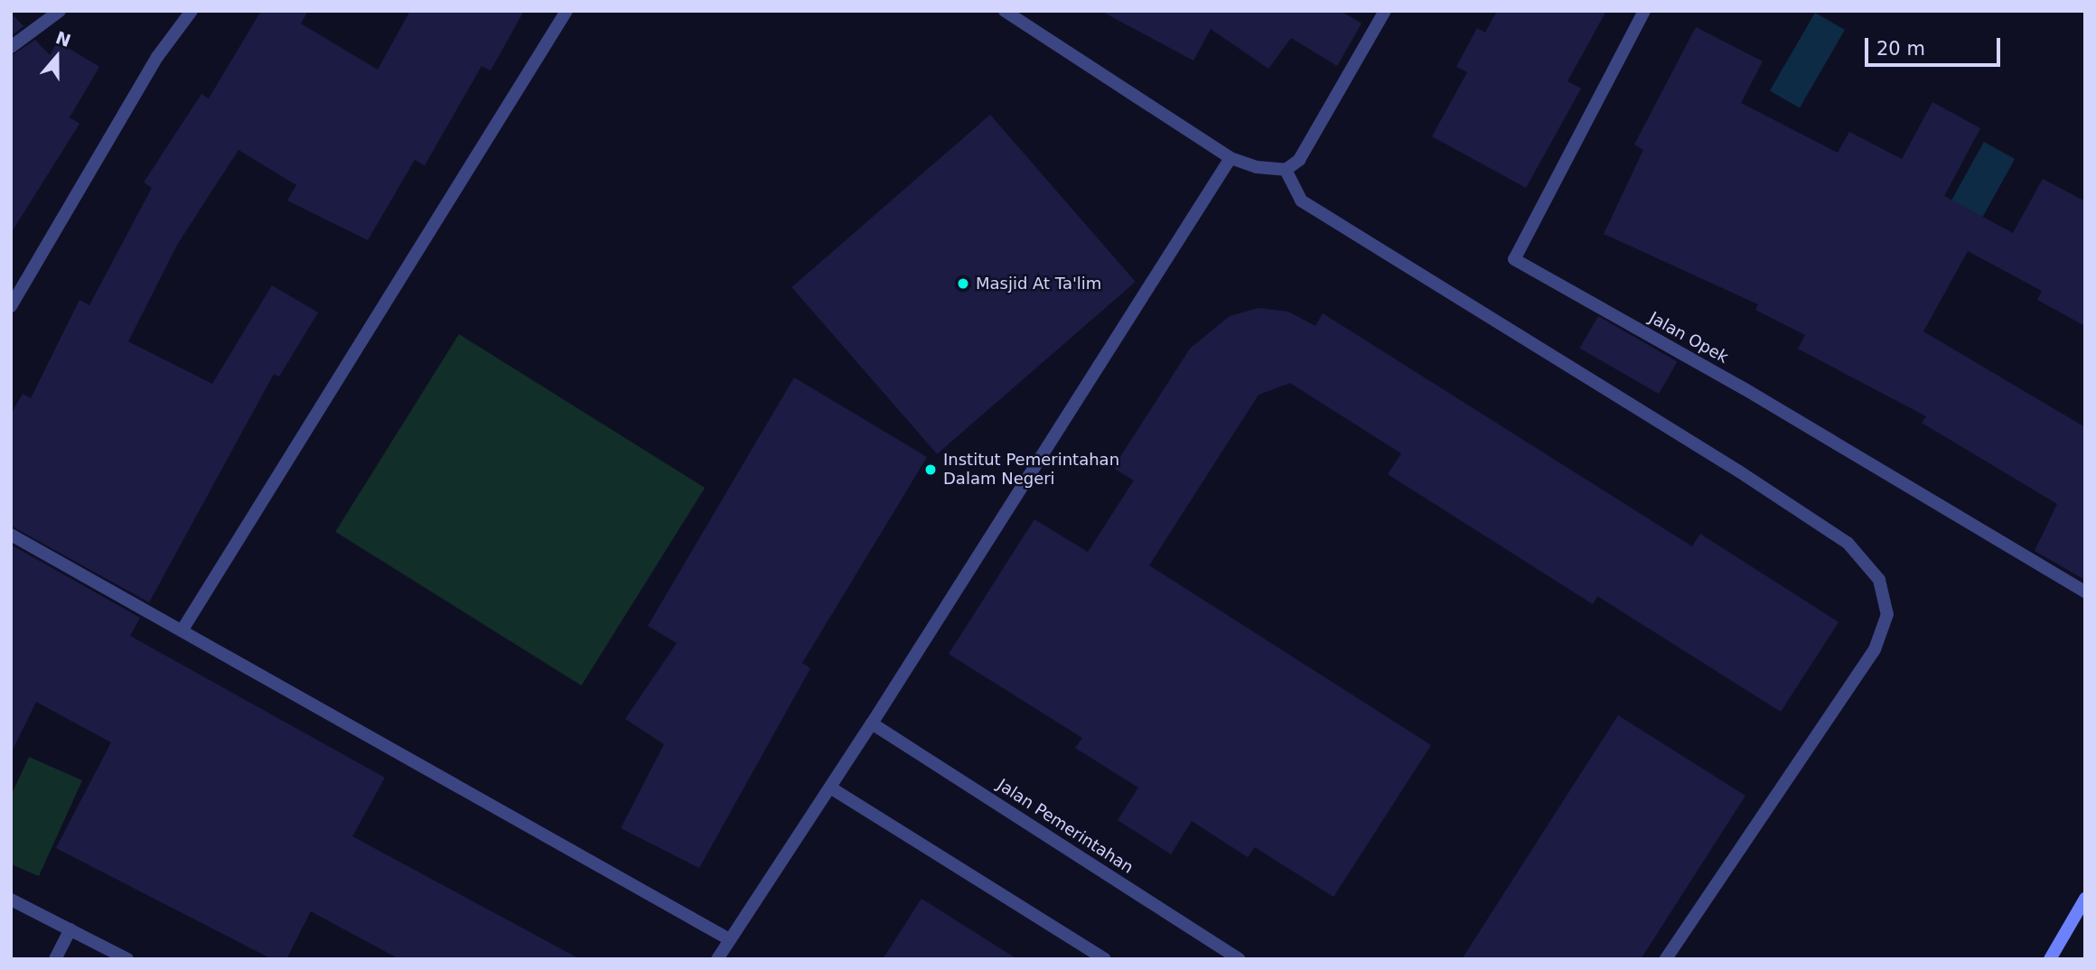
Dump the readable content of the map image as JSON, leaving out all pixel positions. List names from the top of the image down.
{
  "streets": {
    "street": ["Jalan Opek", "Jalan Pemerintahan"]
  },
  "places": ["Masjid At Ta'lim", "Institut Pemerintahan Dalam Negeri"],
  "scale_bar": "20 m",
  "north": "top"
}
